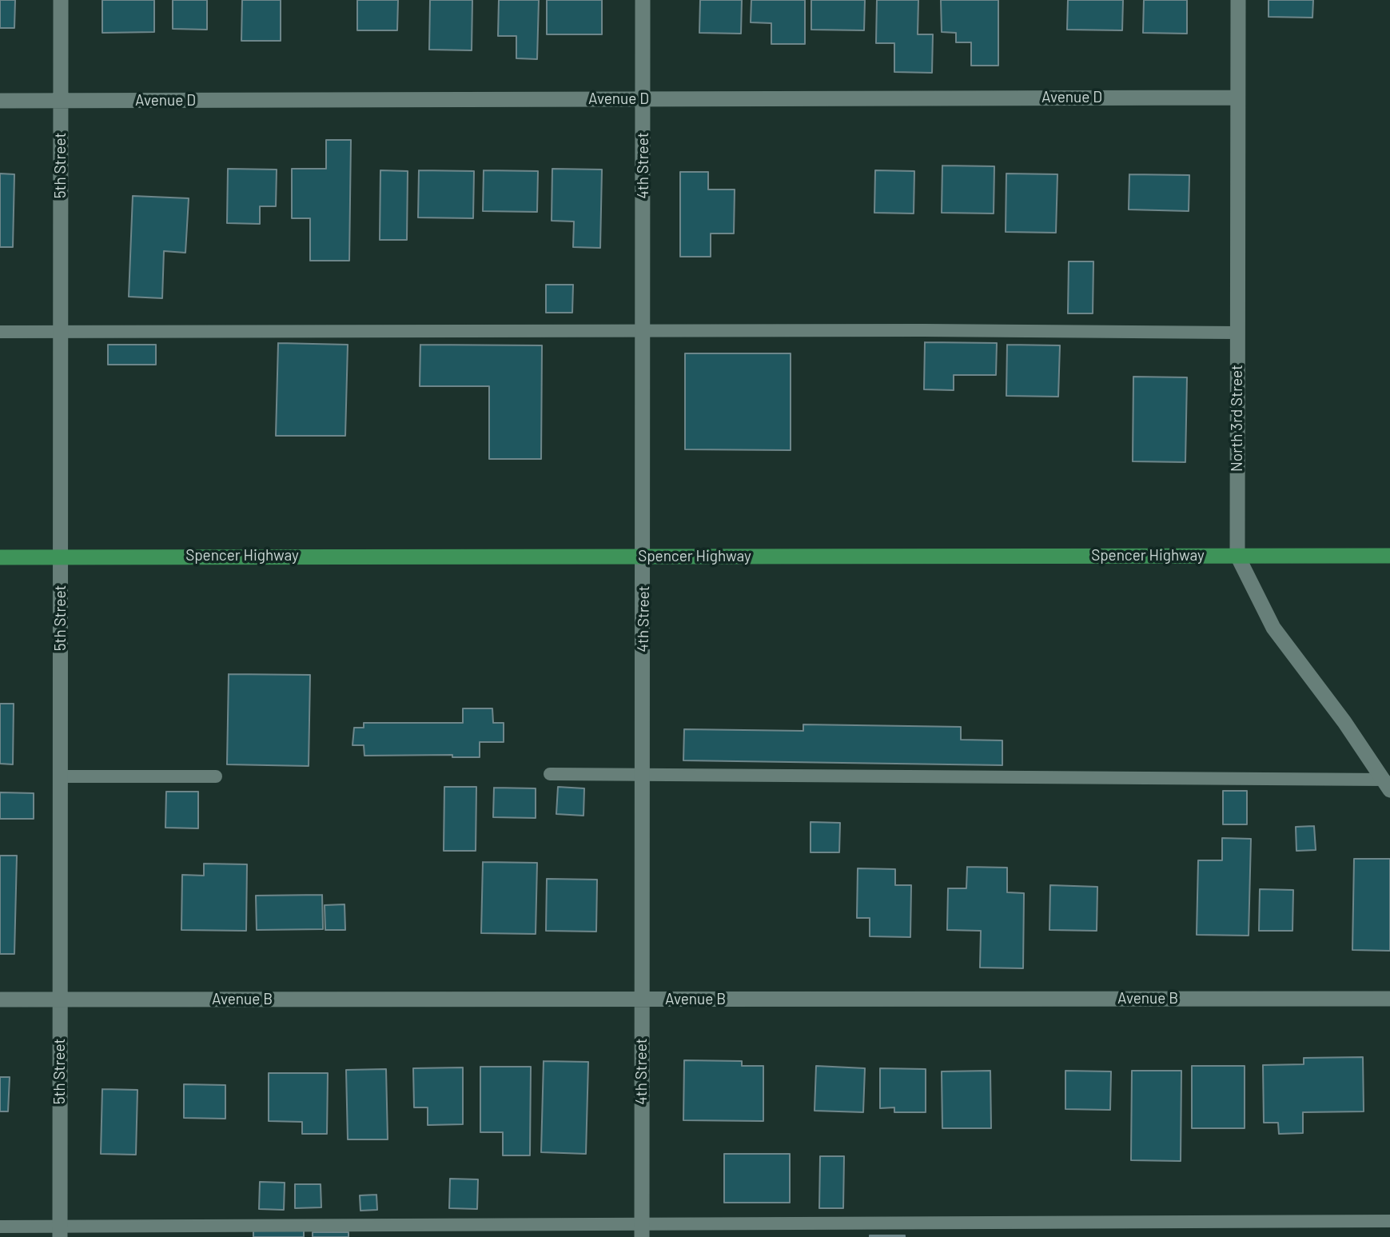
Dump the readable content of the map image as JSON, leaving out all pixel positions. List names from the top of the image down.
{
  "streets": {
    "main road": ["Spencer Highway"],
    "street": [
      "Avenue D",
      "5th Street",
      "4th Street",
      "North 3rd Street",
      "Avenue B"
    ]
  },
  "crossings": [
    ["Avenue D", "5th Street"],
    ["Avenue D", "4th Street"],
    ["Avenue D", "North 3rd Street"],
    ["5th Street", "Spencer Highway"],
    ["5th Street", "Avenue B"],
    ["4th Street", "Spencer Highway"],
    ["4th Street", "Avenue B"],
    ["North 3rd Street", "Spencer Highway"]
  ]
}
